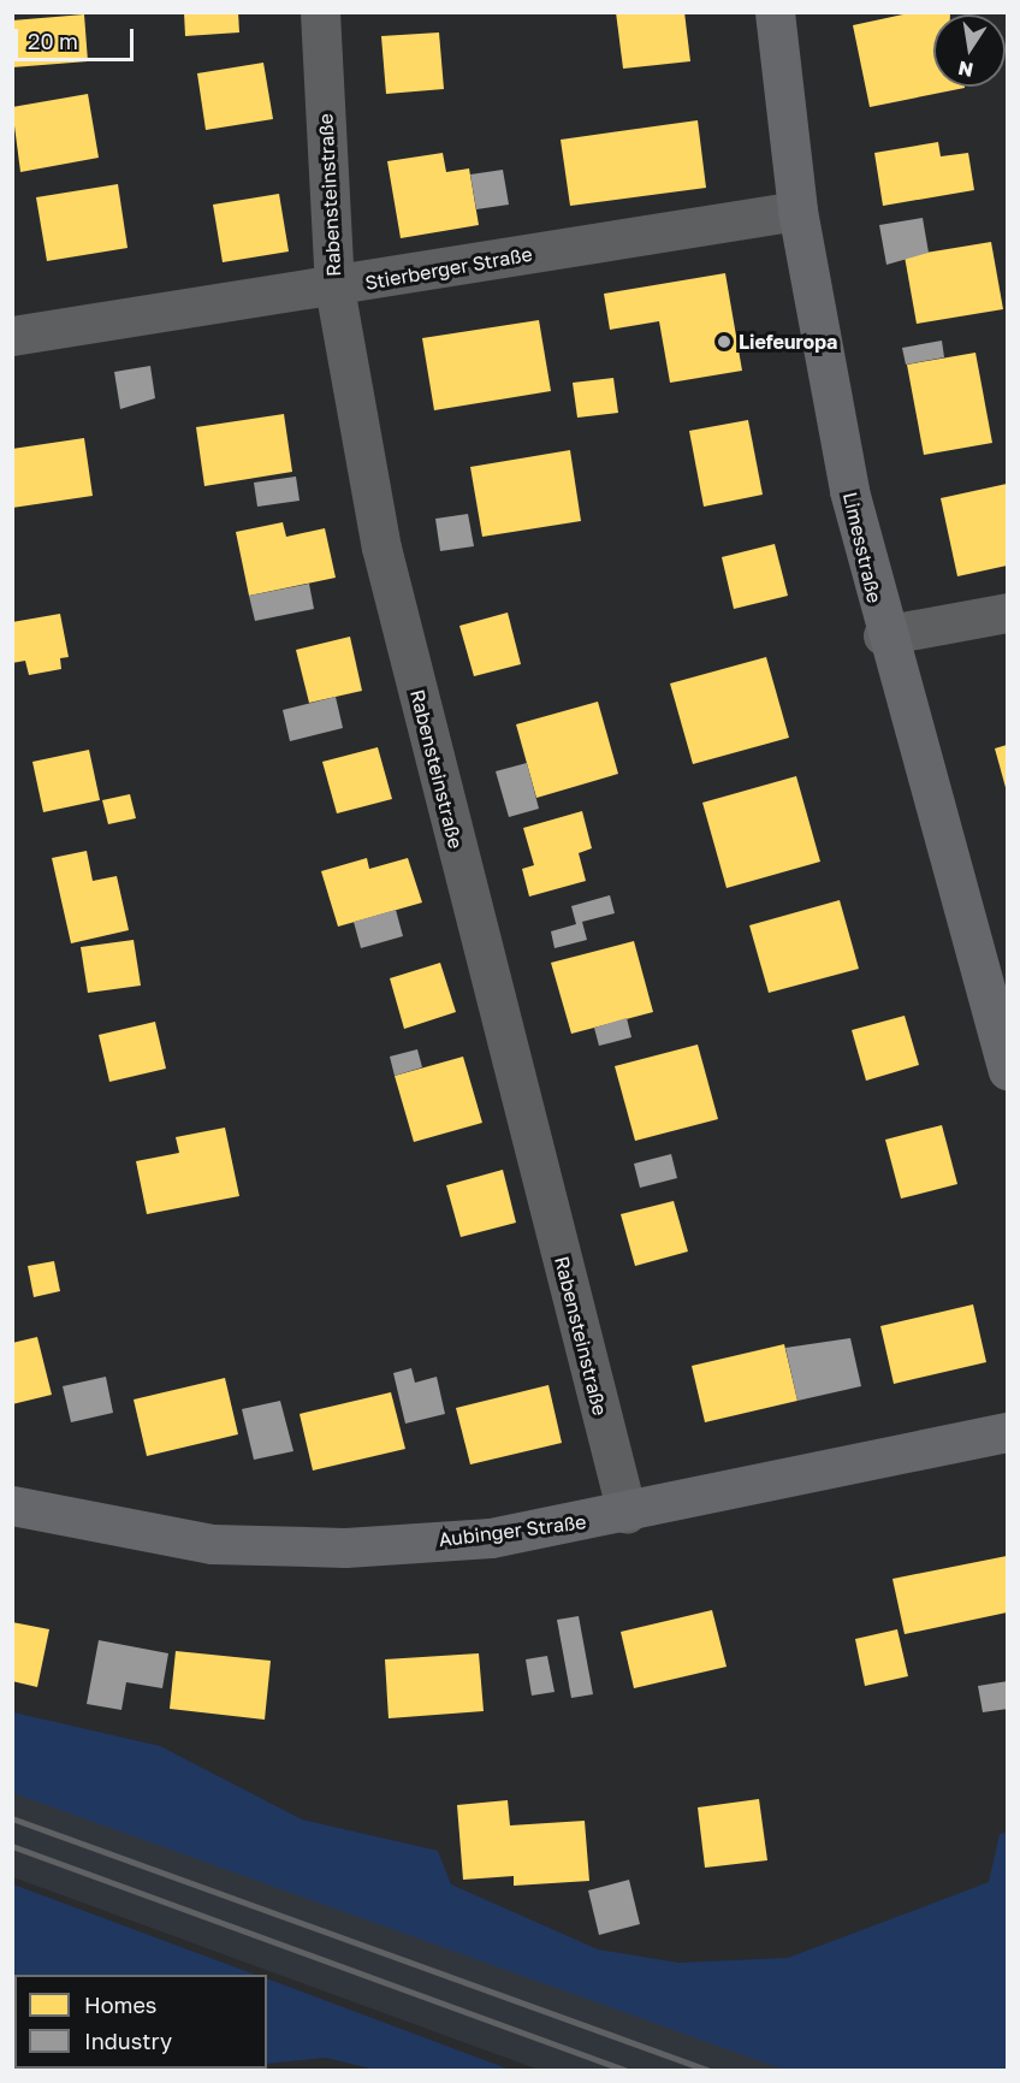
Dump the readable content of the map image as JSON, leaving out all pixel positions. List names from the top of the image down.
{
  "streets": {
    "street": [
      "Rabensteinstraße",
      "Stierberger Straße",
      "Limesstraße",
      "Aubinger Straße"
    ]
  },
  "crossings": [
    ["Rabensteinstraße", "Stierberger Straße"],
    ["Rabensteinstraße", "Aubinger Straße"],
    ["Stierberger Straße", "Limesstraße"]
  ],
  "places": ["Liefeuropa"],
  "legend": ["Homes", "Industry"],
  "scale_bar": "20 m",
  "north": "bottom"
}
